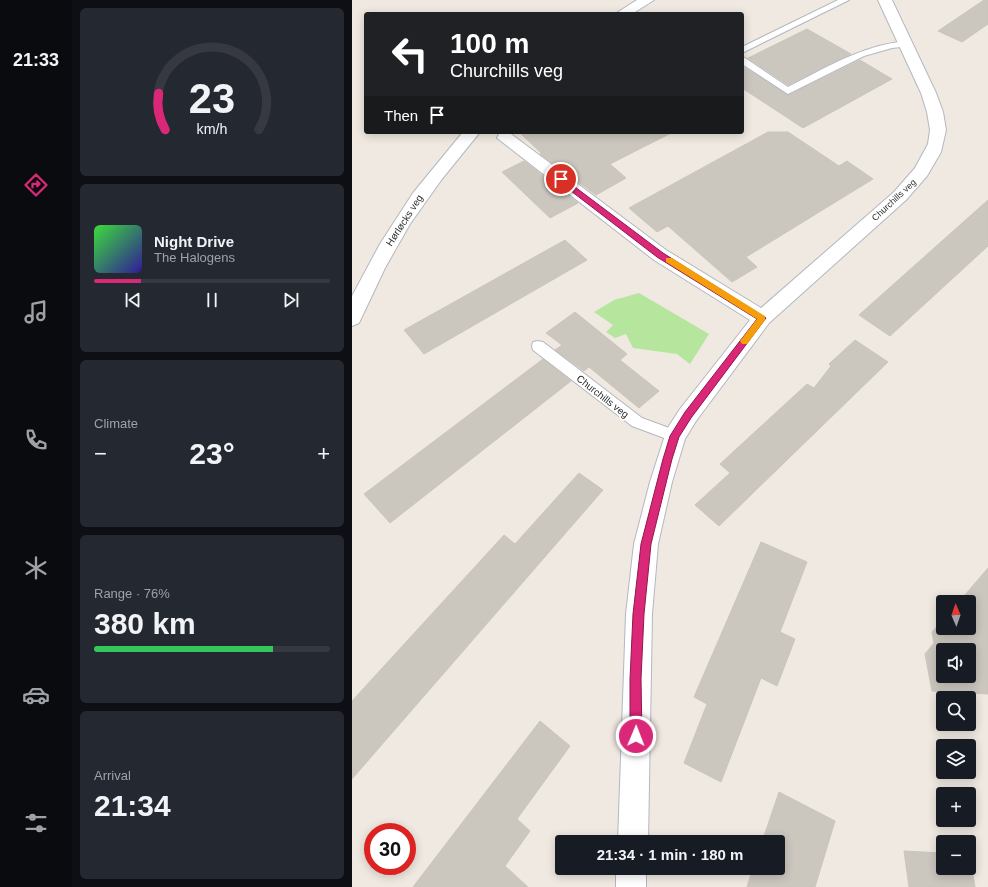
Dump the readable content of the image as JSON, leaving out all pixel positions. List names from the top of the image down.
{
  "streets": {
    "street": ["Churchills veg", "Hørløcks veg"]
  },
  "north": "top",
  "page": {
    "tabs": "21:33",
    "turn": ["100 m", "Churchills veg"],
    "then": "Then",
    "song": ["Night Drive", "The Halogens"],
    "tile": [
      "Climate",
      ["Range · 76%", "380 km"],
      ["Arrival", "21:34"]
    ],
    "heat": ["−", "23°", "+"],
    "map_buttons": ["+", "−"],
    "limit": "30",
    "trip": "21:34 · 1 min · 180 m",
    "gauge": ["23", "km/h"]
  }
}
